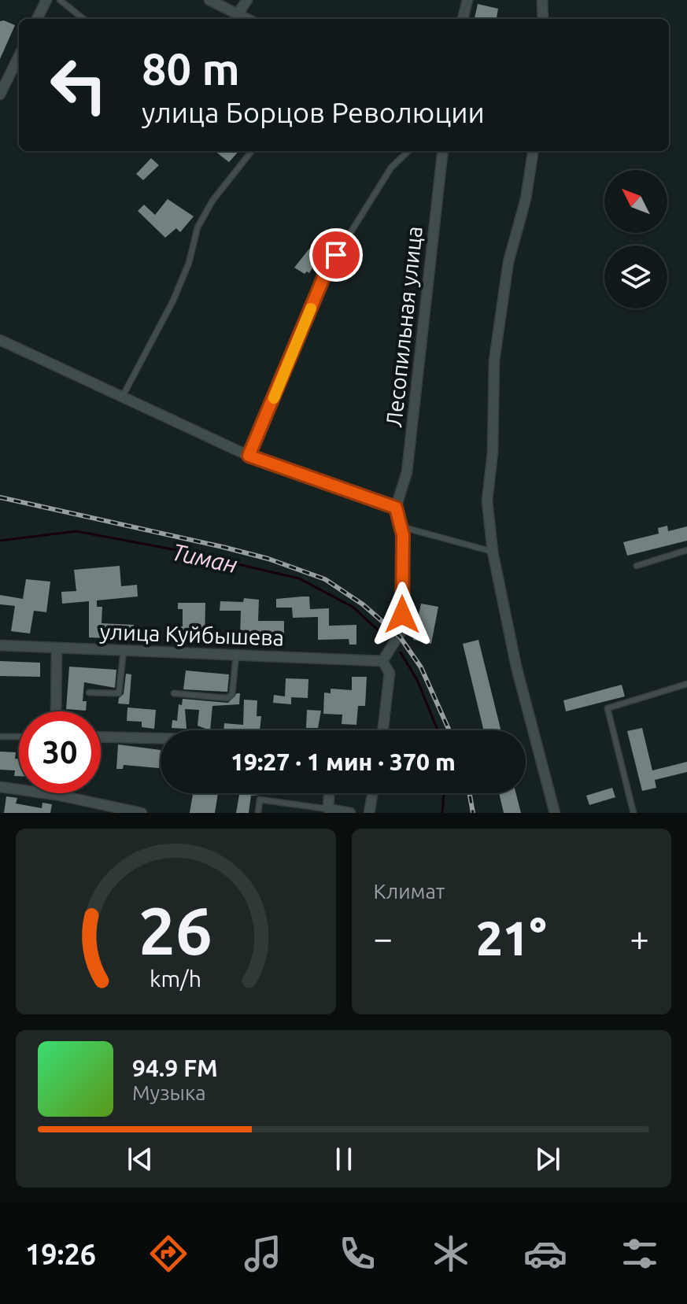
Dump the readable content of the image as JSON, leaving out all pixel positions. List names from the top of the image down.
{
  "streets": {
    "street": ["Лесопильная улица", "улица Куйбышева"]
  },
  "water": ["Тиман"],
  "north": "top left",
  "page": {
    "turn": ["80 m", "улица Борцов Революции"],
    "limit": "30",
    "trip": "19:27 · 1 мин · 370 m",
    "tile": "Климат",
    "heat": ["−", "21°", "+"],
    "song": ["94.9 FM", "Музыка"],
    "tabs": "19:26",
    "gauge": ["26", "km/h"]
  }
}
